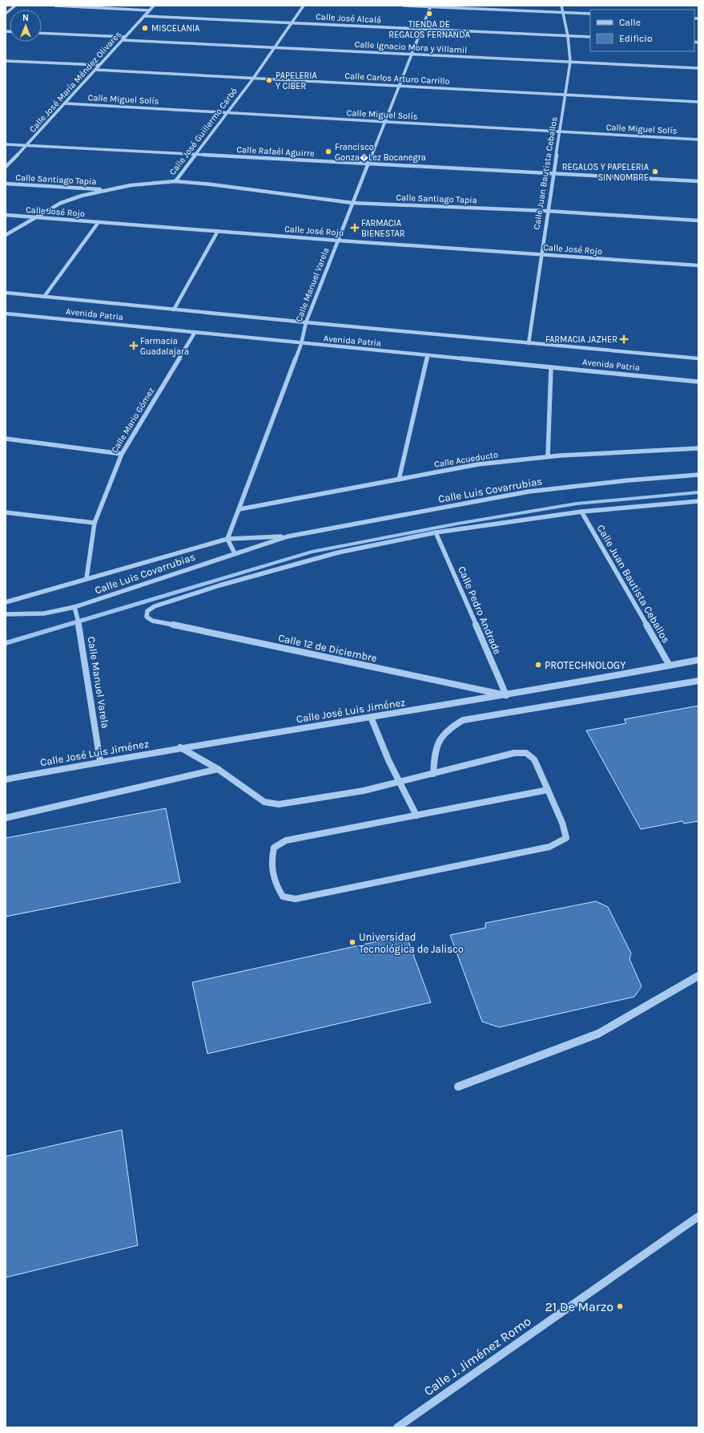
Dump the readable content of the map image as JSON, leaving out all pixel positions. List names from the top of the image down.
{
  "streets": {
    "street": [
      "Calle José Alcalá",
      "Calle Ignacio Mora y Villamil",
      "Calle Carlos Arturo Carrillo",
      "Calle José María Méndez Olivares",
      "Calle Miguel Solís",
      "Calle José Guillermo Carbó",
      "Calle Rafaél Aguirre",
      "Calle Juan Bautista Ceballos",
      "Calle Santiago Tapia",
      "Calle José Rojo",
      "Calle Manuel Varela",
      "Avenida Patria",
      "Calle Mario Gómez",
      "Calle Acueducto",
      "Calle Luis Covarrubias",
      "Calle Pedro Andrade",
      "Calle 12 de Diciembre",
      "Calle José Luis Jiménez",
      "Calle J. Jiménez Romo"
    ]
  },
  "crossings": [
    ["Calle José Alcalá", "Calle José María Méndez Olivares"],
    ["Calle José Alcalá", "Calle José Guillermo Carbó"],
    ["Calle José Alcalá", "Calle Juan Bautista Ceballos"],
    ["Calle José Alcalá", "Calle Manuel Varela"],
    ["Calle Ignacio Mora y Villamil", "Calle José María Méndez Olivares"],
    ["Calle Ignacio Mora y Villamil", "Calle José Guillermo Carbó"],
    ["Calle Ignacio Mora y Villamil", "Calle Juan Bautista Ceballos"],
    ["Calle Ignacio Mora y Villamil", "Calle Manuel Varela"],
    ["Calle Carlos Arturo Carrillo", "Calle José María Méndez Olivares"],
    ["Calle Carlos Arturo Carrillo", "Calle José Guillermo Carbó"],
    ["Calle Carlos Arturo Carrillo", "Calle Juan Bautista Ceballos"],
    ["Calle Carlos Arturo Carrillo", "Calle Manuel Varela"],
    ["Calle José María Méndez Olivares", "Calle Miguel Solís"],
    ["Calle José María Méndez Olivares", "Calle Rafaél Aguirre"],
    ["Calle Miguel Solís", "Calle José Guillermo Carbó"],
    ["Calle Miguel Solís", "Calle Juan Bautista Ceballos"],
    ["Calle Miguel Solís", "Calle Manuel Varela"],
    ["Calle José Guillermo Carbó", "Calle Rafaél Aguirre"],
    ["Calle José Guillermo Carbó", "Calle Santiago Tapia"],
    ["Calle José Guillermo Carbó", "Calle José Rojo"],
    ["Calle Rafaél Aguirre", "Calle Juan Bautista Ceballos"],
    ["Calle Rafaél Aguirre", "Calle Manuel Varela"],
    ["Calle Juan Bautista Ceballos", "Calle Santiago Tapia"],
    ["Calle Juan Bautista Ceballos", "Calle José Rojo"],
    ["Calle Juan Bautista Ceballos", "Avenida Patria"],
    ["Calle Juan Bautista Ceballos", "Calle José Luis Jiménez"],
    ["Calle Santiago Tapia", "Calle Manuel Varela"],
    ["Calle José Rojo", "Calle Manuel Varela"],
    ["Calle Manuel Varela", "Avenida Patria"],
    ["Calle Manuel Varela", "Calle Acueducto"],
    ["Calle Manuel Varela", "Calle Luis Covarrubias"],
    ["Calle Manuel Varela", "Calle José Luis Jiménez"],
    ["Avenida Patria", "Calle Mario Gómez"],
    ["Calle Mario Gómez", "Calle Luis Covarrubias"],
    ["Calle Pedro Andrade", "Calle 12 de Diciembre"],
    ["Calle Pedro Andrade", "Calle José Luis Jiménez"],
    ["Calle 12 de Diciembre", "Calle José Luis Jiménez"]
  ],
  "places": {
    "other": [
      "TIENDA DE REGALOS FERNANDA",
      "MISCELANIA",
      "PAPELERIA Y CIBER",
      "Francisco Gonza�Lez Bocanegra",
      "REGALOS Y PAPELERIA SIN NOMBRE",
      "PROTECHNOLOGY",
      "Universidad Tecnológica de Jalisco",
      "21 De Marzo"
    ],
    "health": ["FARMACIA BIENESTAR", "FARMACIA JAZHER", "Farmacia Guadalajara"]
  },
  "legend": ["Calle", "Edificio"],
  "north": "top"
}
